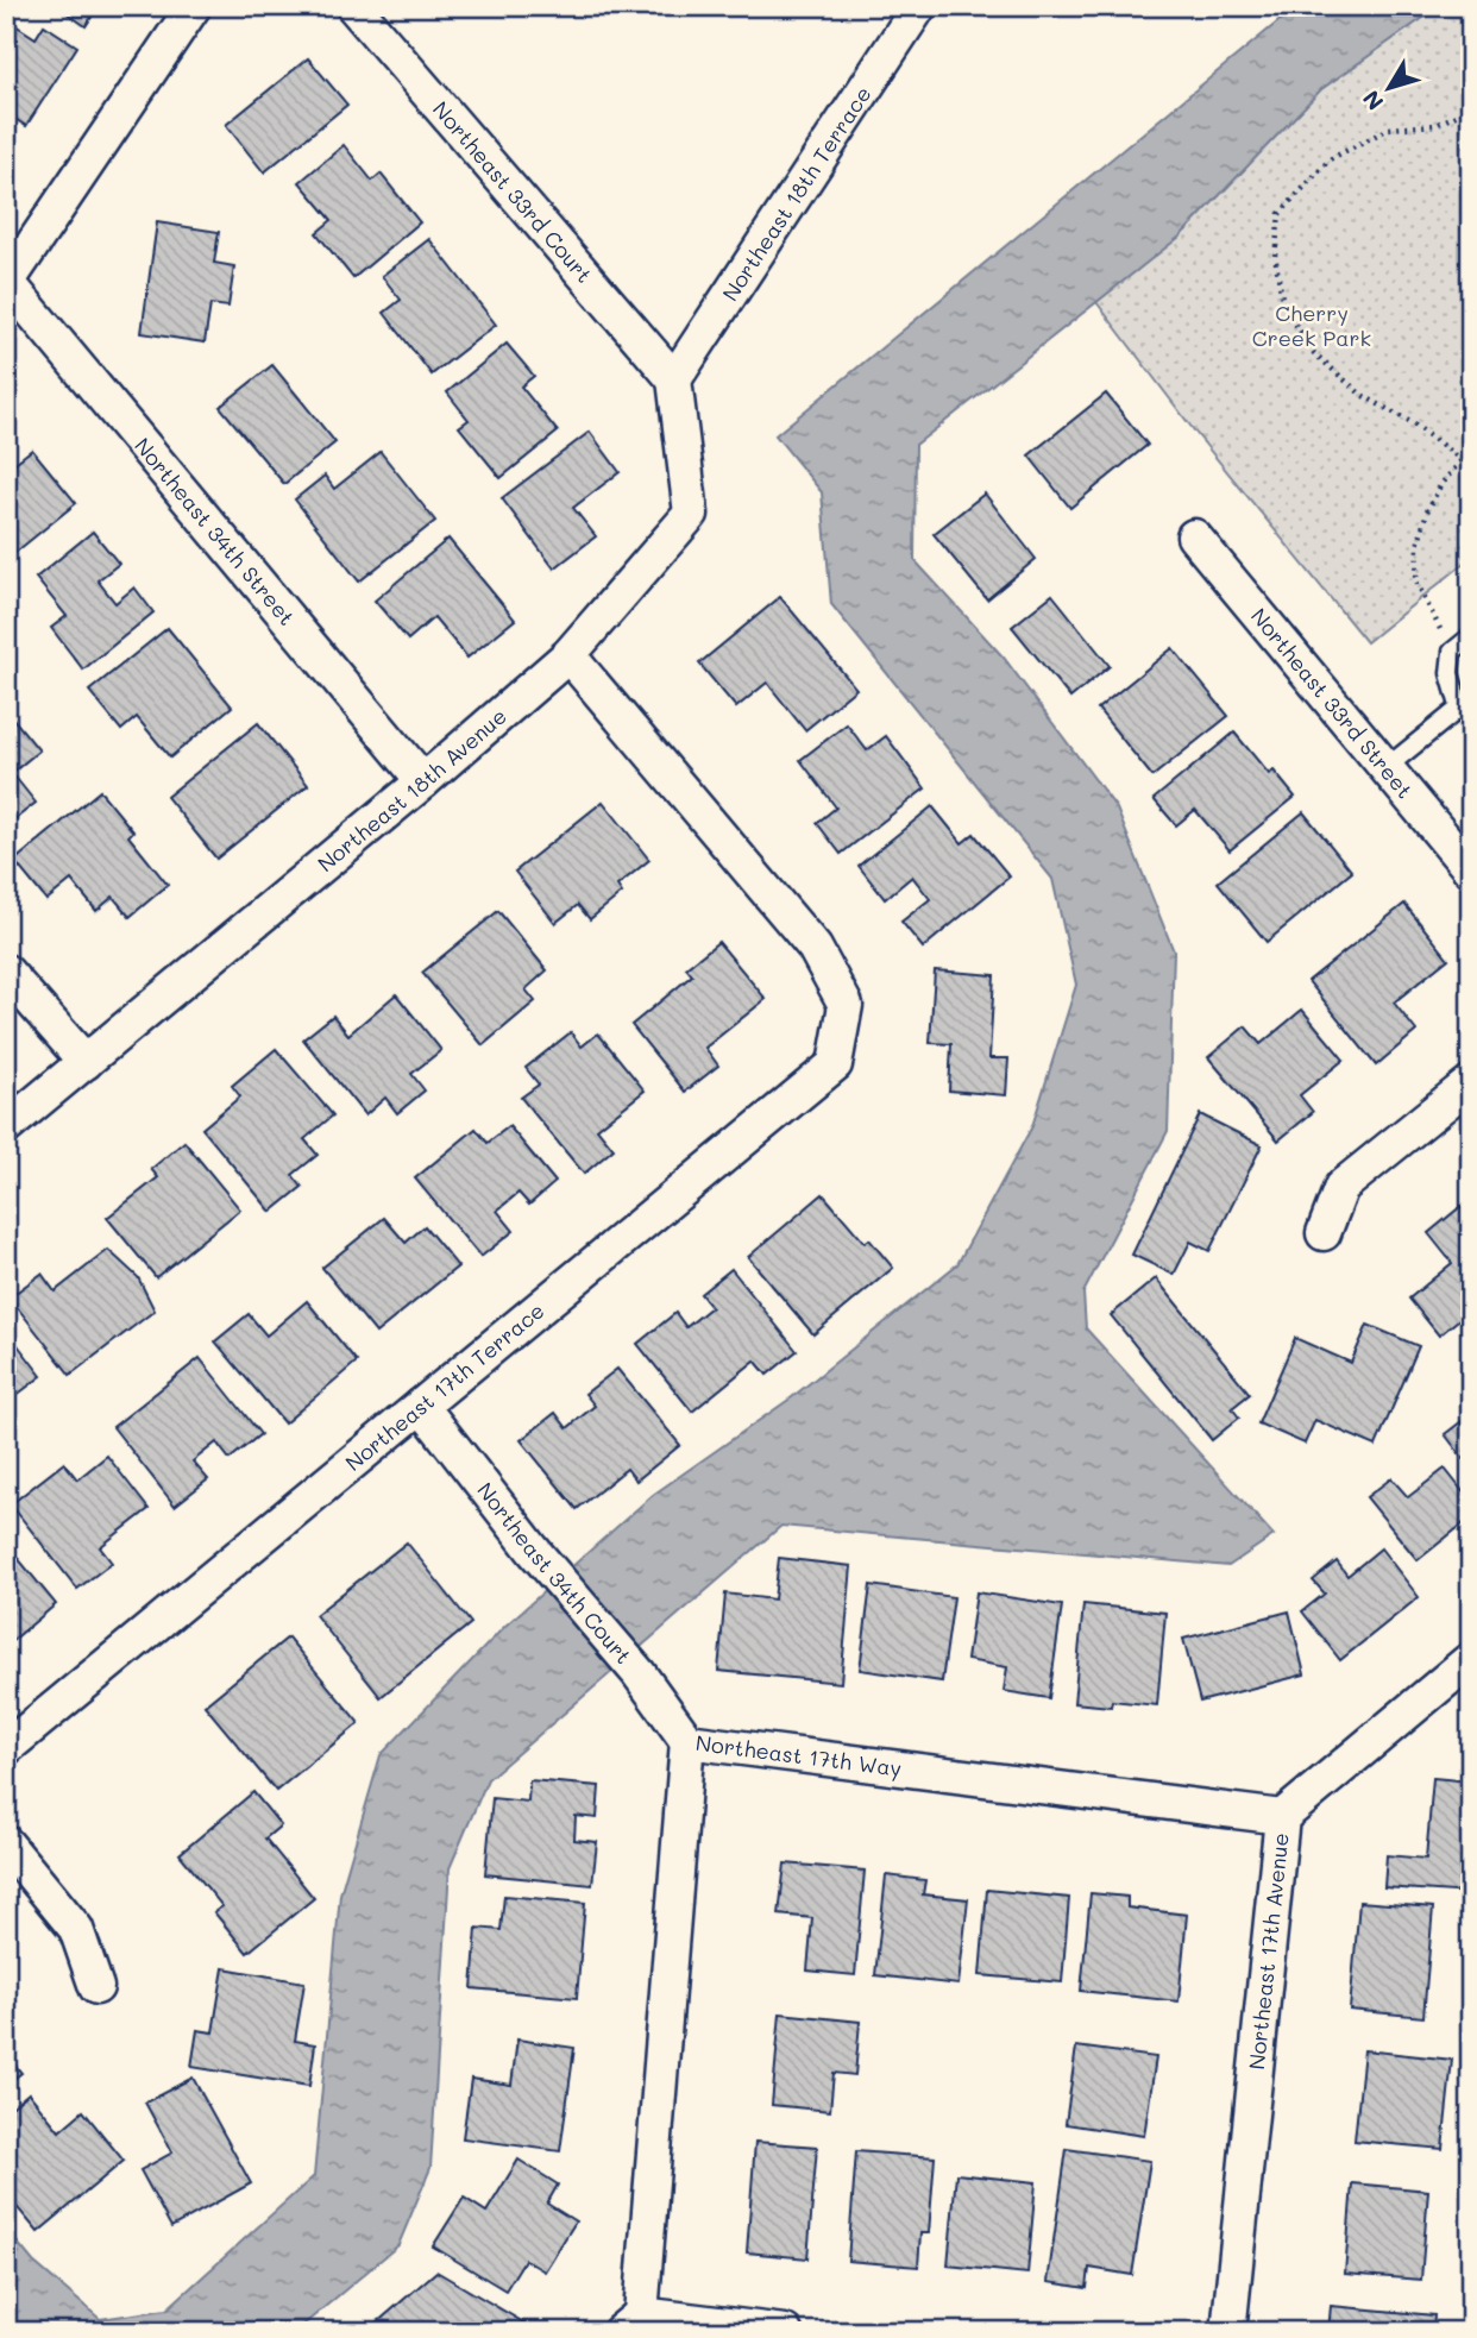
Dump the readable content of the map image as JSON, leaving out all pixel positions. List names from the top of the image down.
{
  "streets": {
    "street": [
      "Northeast 33rd Court",
      "Northeast 18th Terrace",
      "Northeast 34th Street",
      "Northeast 33rd Street",
      "Northeast 18th Avenue",
      "Northeast 17th Terrace",
      "Northeast 34th Court",
      "Northeast 17th Way",
      "Northeast 17th Avenue"
    ]
  },
  "crossings": [
    ["Northeast 33rd Court", "Northeast 18th Terrace"],
    ["Northeast 33rd Court", "Northeast 18th Avenue"],
    ["Northeast 18th Terrace", "Northeast 18th Avenue"],
    ["Northeast 34th Street", "Northeast 18th Avenue"],
    ["Northeast 18th Avenue", "Northeast 17th Terrace"],
    ["Northeast 17th Terrace", "Northeast 34th Court"],
    ["Northeast 34th Court", "Northeast 17th Way"],
    ["Northeast 17th Way", "Northeast 17th Avenue"]
  ],
  "parks": ["Cherry Creek Park"],
  "north": "bottom left"
}
